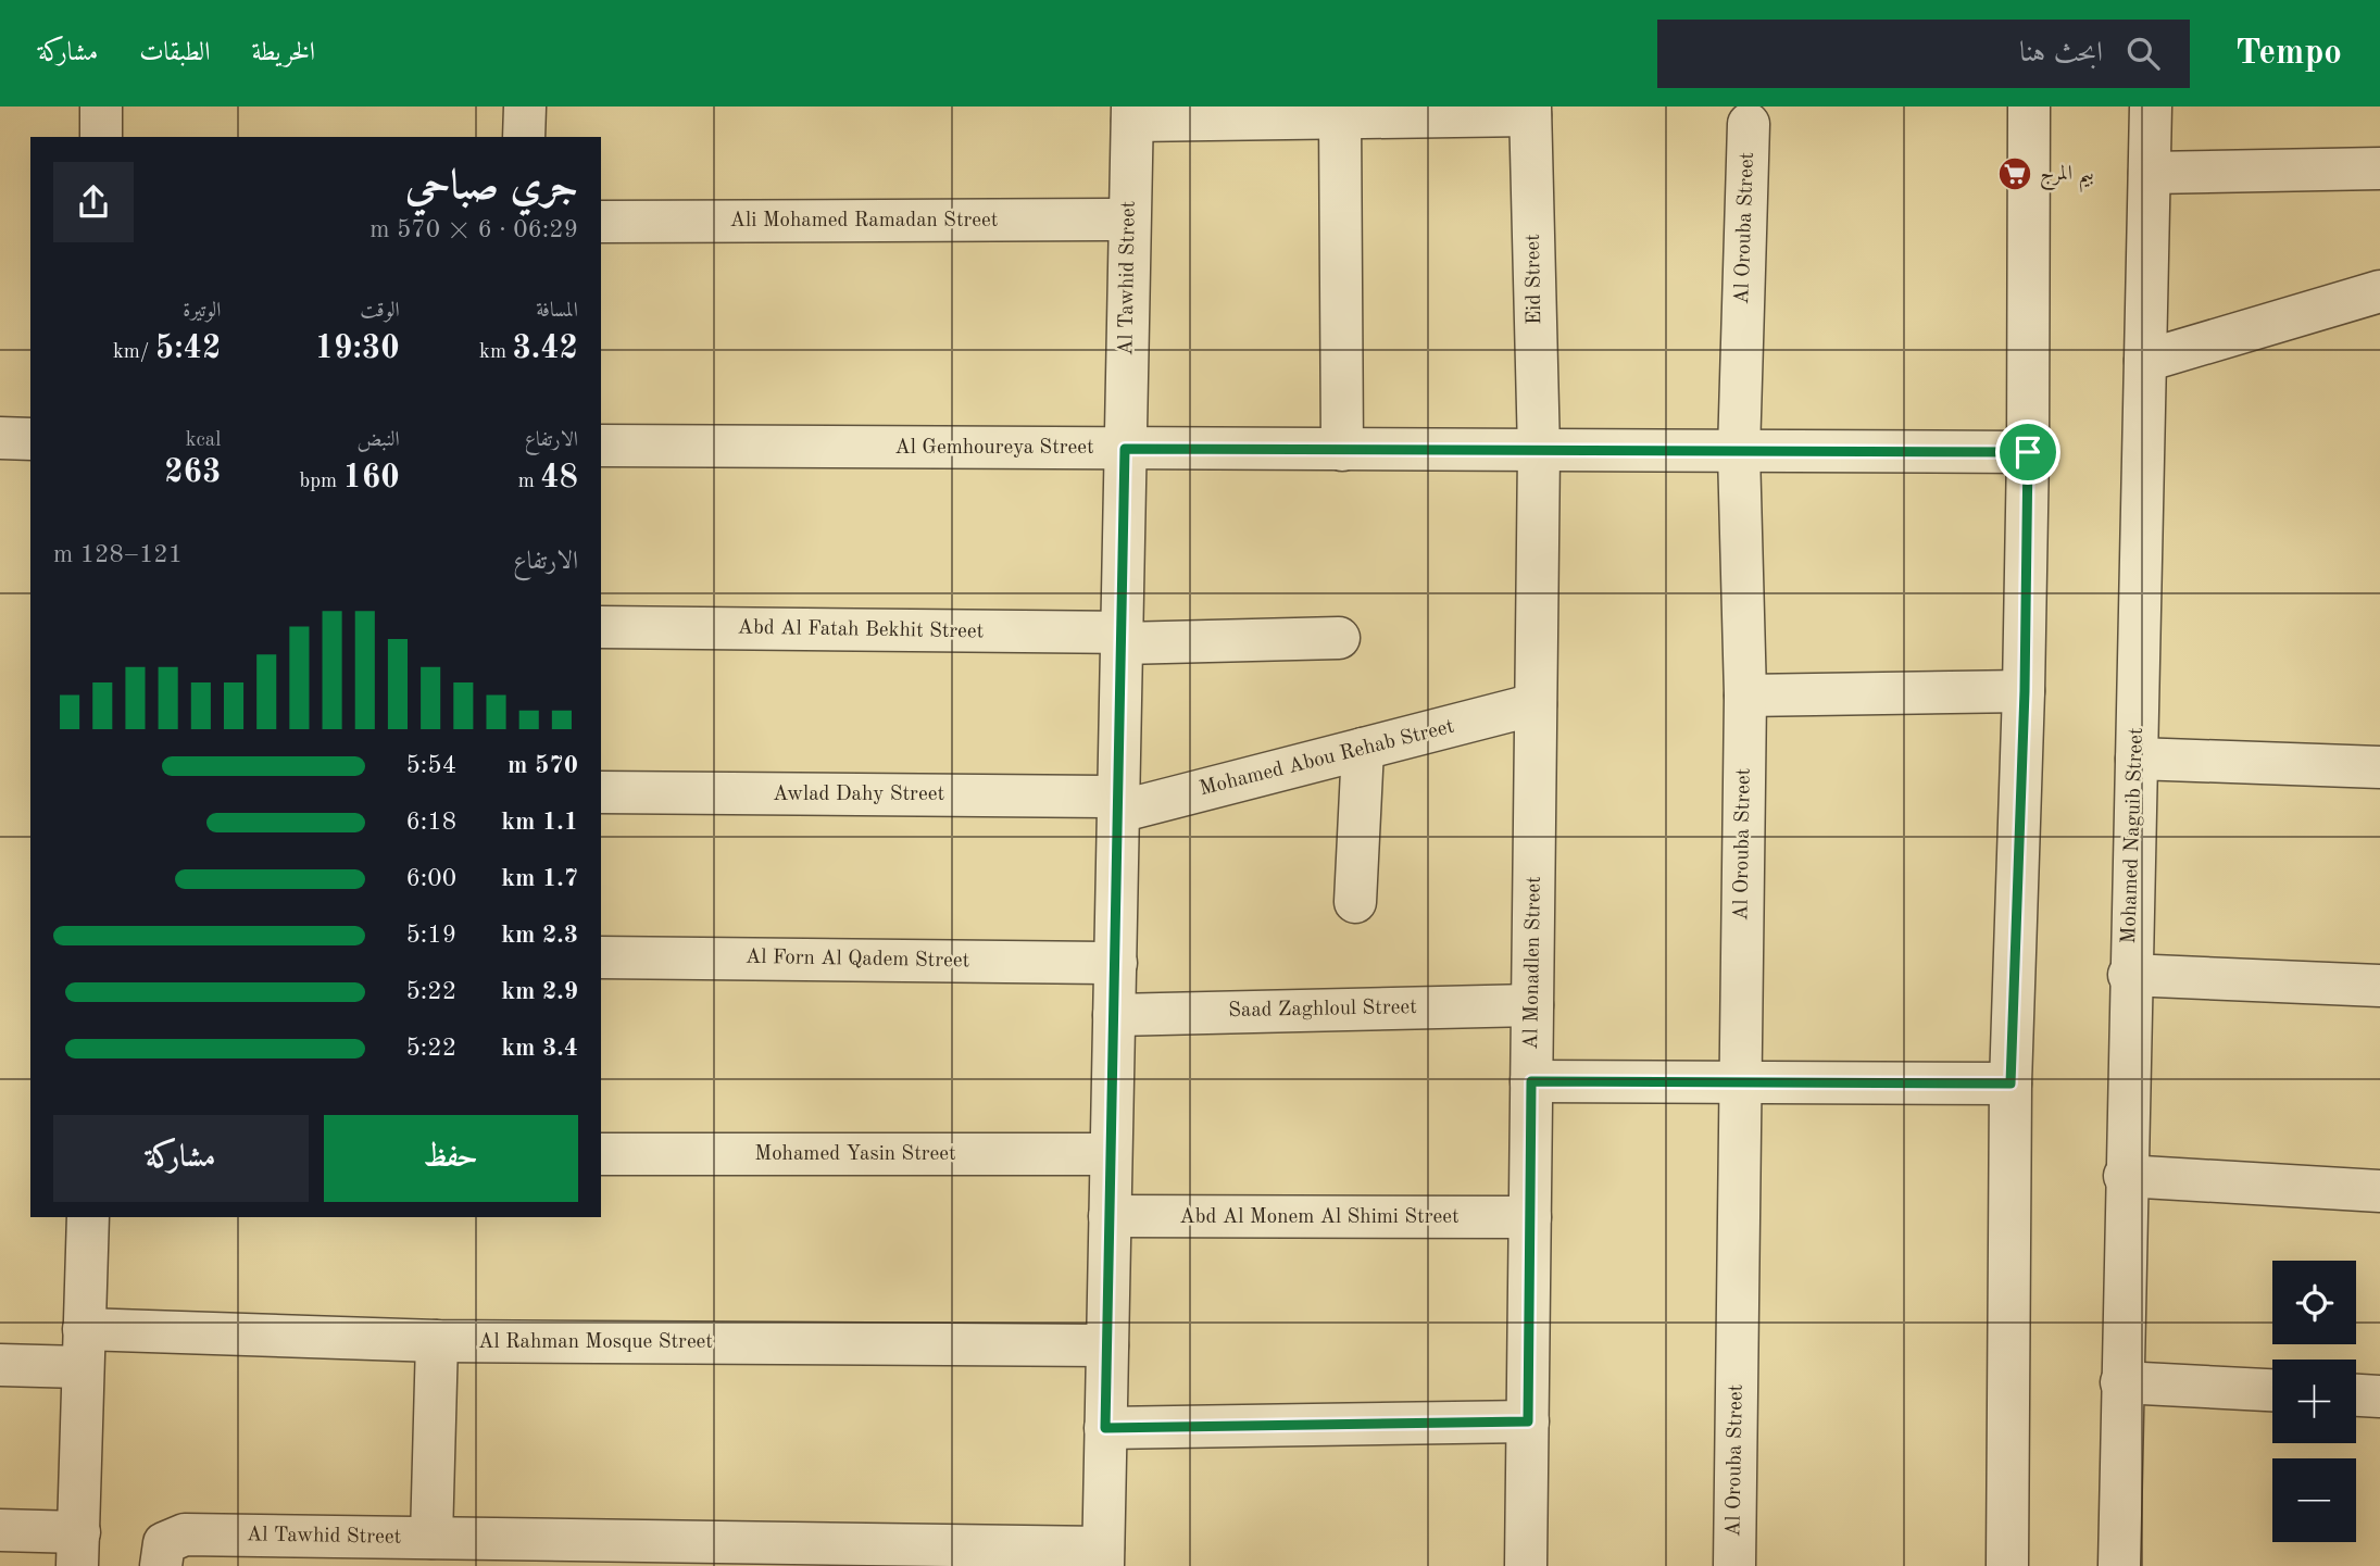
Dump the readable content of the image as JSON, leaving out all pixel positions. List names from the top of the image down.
{
  "streets": {
    "street": [
      "Ali Mohamed Ramadan Street",
      "Al Orouba Street",
      "Al Tawhid Street",
      "Eid Street",
      "Al Gemhoureya Street",
      "Abd Al Fatah Bekhit Street",
      "Mohamed Abou Rehab Street",
      "Awlad Dahy Street",
      "Mohamed Naguib Street",
      "Al Forn Al Qadem Street",
      "Al Monadlen Street",
      "Saad Zaghloul Street",
      "Mohamed Yasin Street",
      "Abd Al Monem Al Shimi Street",
      "Al Rahman Mosque Street"
    ]
  },
  "crossings": [
    ["Ali Mohamed Ramadan Street", "Al Tawhid Street"],
    ["Al Orouba Street", "Al Gemhoureya Street"],
    ["Al Tawhid Street", "Al Gemhoureya Street"],
    ["Al Tawhid Street", "Abd Al Fatah Bekhit Street"],
    ["Al Tawhid Street", "Mohamed Abou Rehab Street"],
    ["Al Tawhid Street", "Awlad Dahy Street"],
    ["Al Tawhid Street", "Al Forn Al Qadem Street"],
    ["Al Tawhid Street", "Saad Zaghloul Street"],
    ["Al Tawhid Street", "Mohamed Yasin Street"],
    ["Al Tawhid Street", "Abd Al Monem Al Shimi Street"],
    ["Al Tawhid Street", "Al Rahman Mosque Street"],
    ["Eid Street", "Al Gemhoureya Street"],
    ["Eid Street", "Al Monadlen Street"],
    ["Al Gemhoureya Street", "Al Monadlen Street"],
    ["Mohamed Abou Rehab Street", "Awlad Dahy Street"],
    ["Mohamed Abou Rehab Street", "Al Monadlen Street"],
    ["Al Monadlen Street", "Saad Zaghloul Street"],
    ["Al Monadlen Street", "Abd Al Monem Al Shimi Street"]
  ],
  "places": {
    "supermarket": ["بيم المرج"]
  },
  "page": {
    "header": "Tempo",
    "search": "ابحث هنا",
    "nav": ["الخريطة", "الطبقات", "مشاركة"],
    "heading": ["جري صباحي", "06:29 · 6 × 570 m"],
    "stats": [
      ["المسافة", "3.42 km"],
      ["الوقت", "19:30"],
      ["الوتيرة", "5:42 /km"],
      ["الارتفاع", "48 m"],
      ["النبض", "160 bpm"],
      ["kcal", "263"]
    ],
    "chart": ["الارتفاع", "121–128 m"],
    "list": [
      {
        "name": "570 m",
        "note": "5:54"
      },
      {
        "name": "1.1 km",
        "note": "6:18"
      },
      {
        "name": "1.7 km",
        "note": "6:00"
      },
      {
        "name": "2.3 km",
        "note": "5:19"
      },
      {
        "name": "2.9 km",
        "note": "5:22"
      },
      {
        "name": "3.4 km",
        "note": "5:22"
      }
    ],
    "buttons": ["حفظ", "مشاركة"],
    "map_buttons": ["+", "−"]
  }
}
